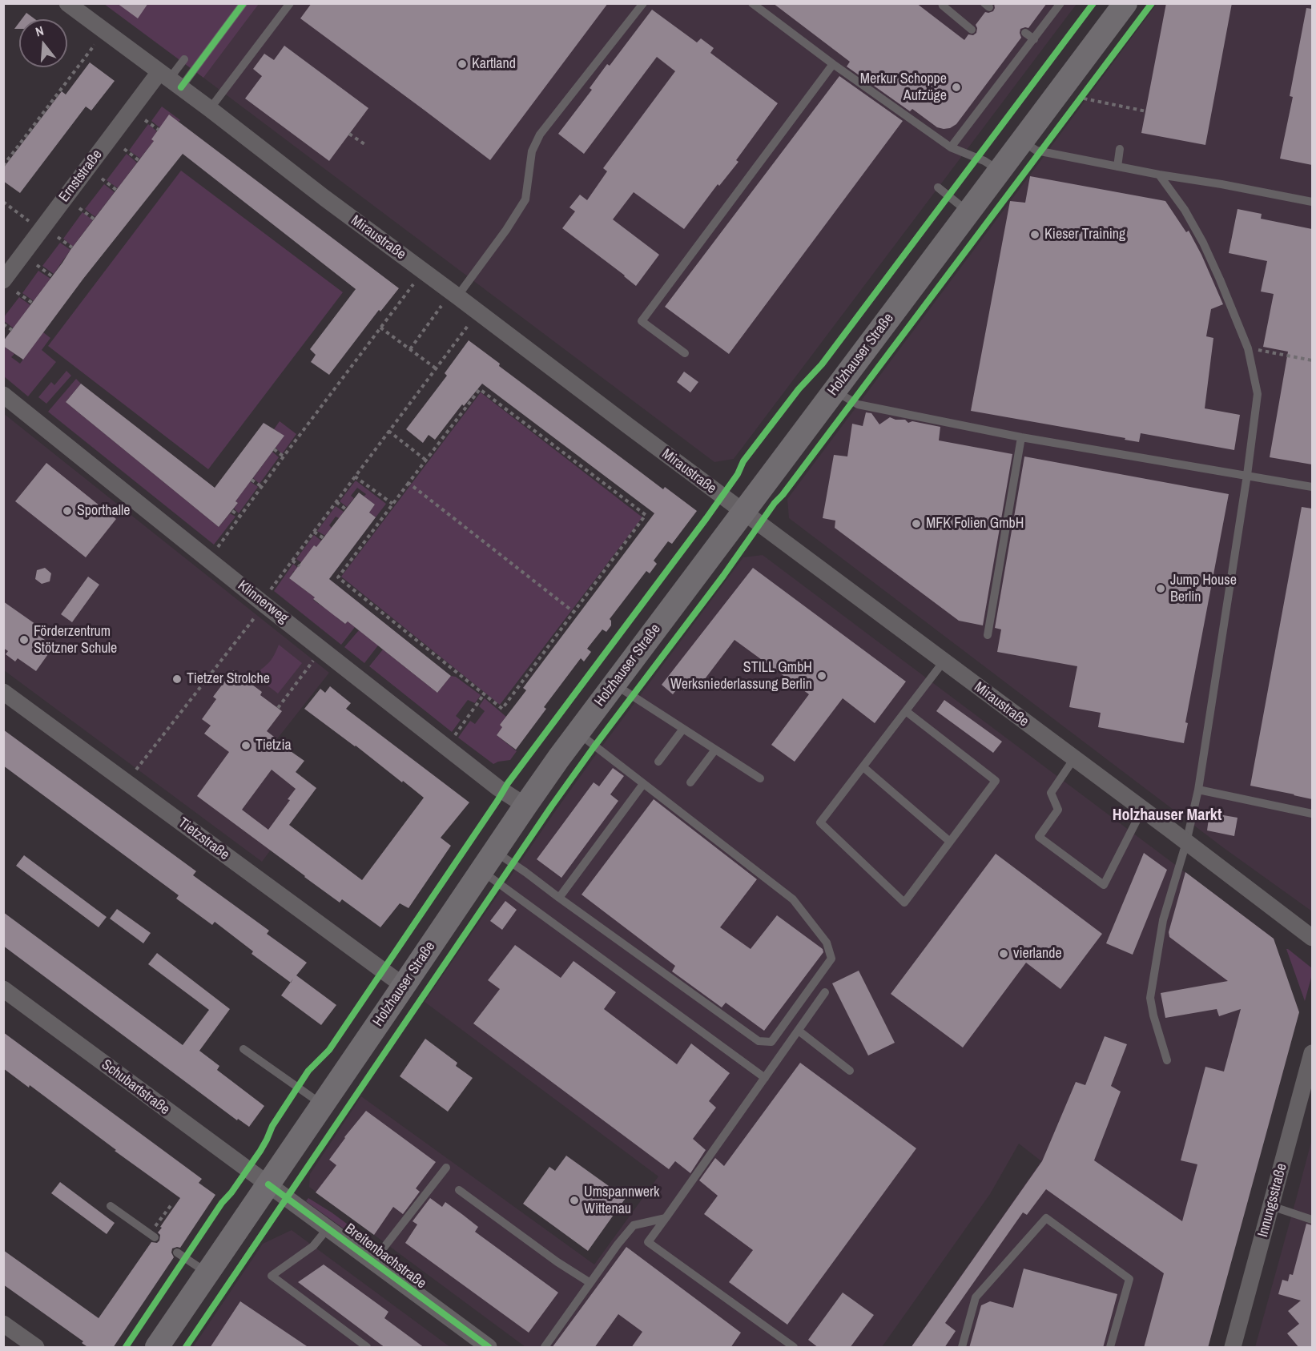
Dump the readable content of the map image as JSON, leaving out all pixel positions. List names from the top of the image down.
{
  "streets": {
    "main road": ["Holzhauser Straße"],
    "street": [
      "Ernststraße",
      "Miraustraße",
      "Klinnerweg",
      "Tietzstraße",
      "Schubartstraße",
      "Innungsstraße",
      "Breitenbachstraße"
    ]
  },
  "crossings": [
    ["Ernststraße", "Miraustraße"],
    ["Miraustraße", "Holzhauser Straße"],
    ["Holzhauser Straße", "Klinnerweg"],
    ["Holzhauser Straße", "Tietzstraße"],
    ["Holzhauser Straße", "Schubartstraße"],
    ["Holzhauser Straße", "Breitenbachstraße"],
    ["Schubartstraße", "Breitenbachstraße"]
  ],
  "districts": ["Holzhauser Markt"],
  "places": [
    "Kartland",
    "Merkur Schoppe Aufzüge",
    "Kieser Training",
    "Sporthalle",
    "MFK Folien GmbH",
    "Jump House Berlin",
    "Förderzentrum Stötzner Schule",
    "STILL GmbH Werksniederlassung Berlin",
    "Tietzer Strolche",
    "Tietzia",
    "vierlande",
    "Umspannwerk Wittenau"
  ],
  "north": "top"
}
